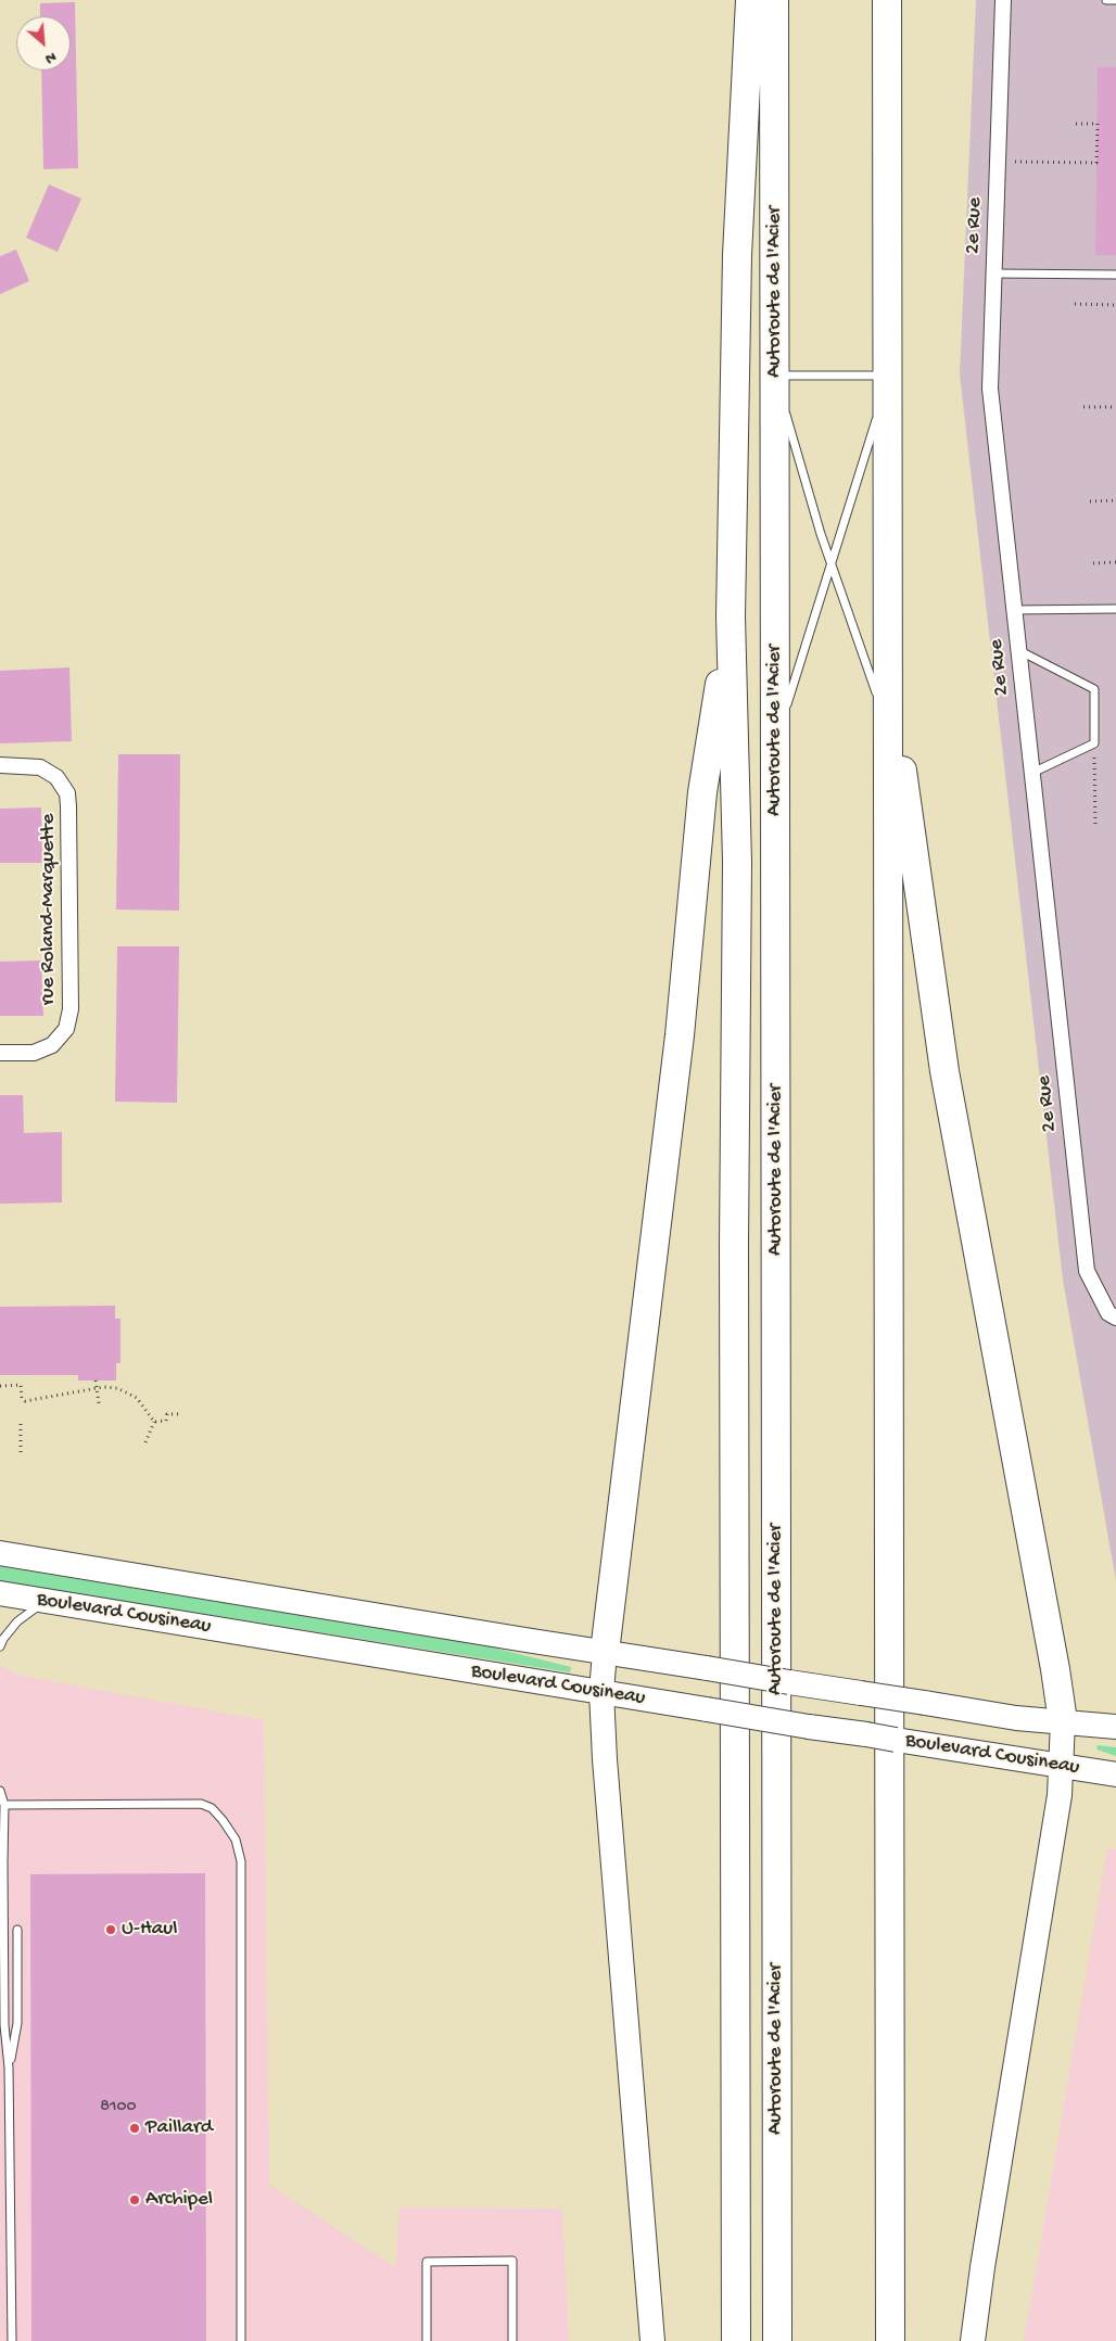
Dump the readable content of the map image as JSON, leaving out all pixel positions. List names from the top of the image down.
{
  "streets": {
    "highway": ["Autoroute de l'Acier"],
    "main road": ["Boulevard Cousineau"],
    "street": ["2e Rue", "rue Roland-Marquette"]
  },
  "places": ["U-Haul", "Paillard", "Archipel"],
  "house_numbers": ["8100"],
  "north": "bottom right"
}
